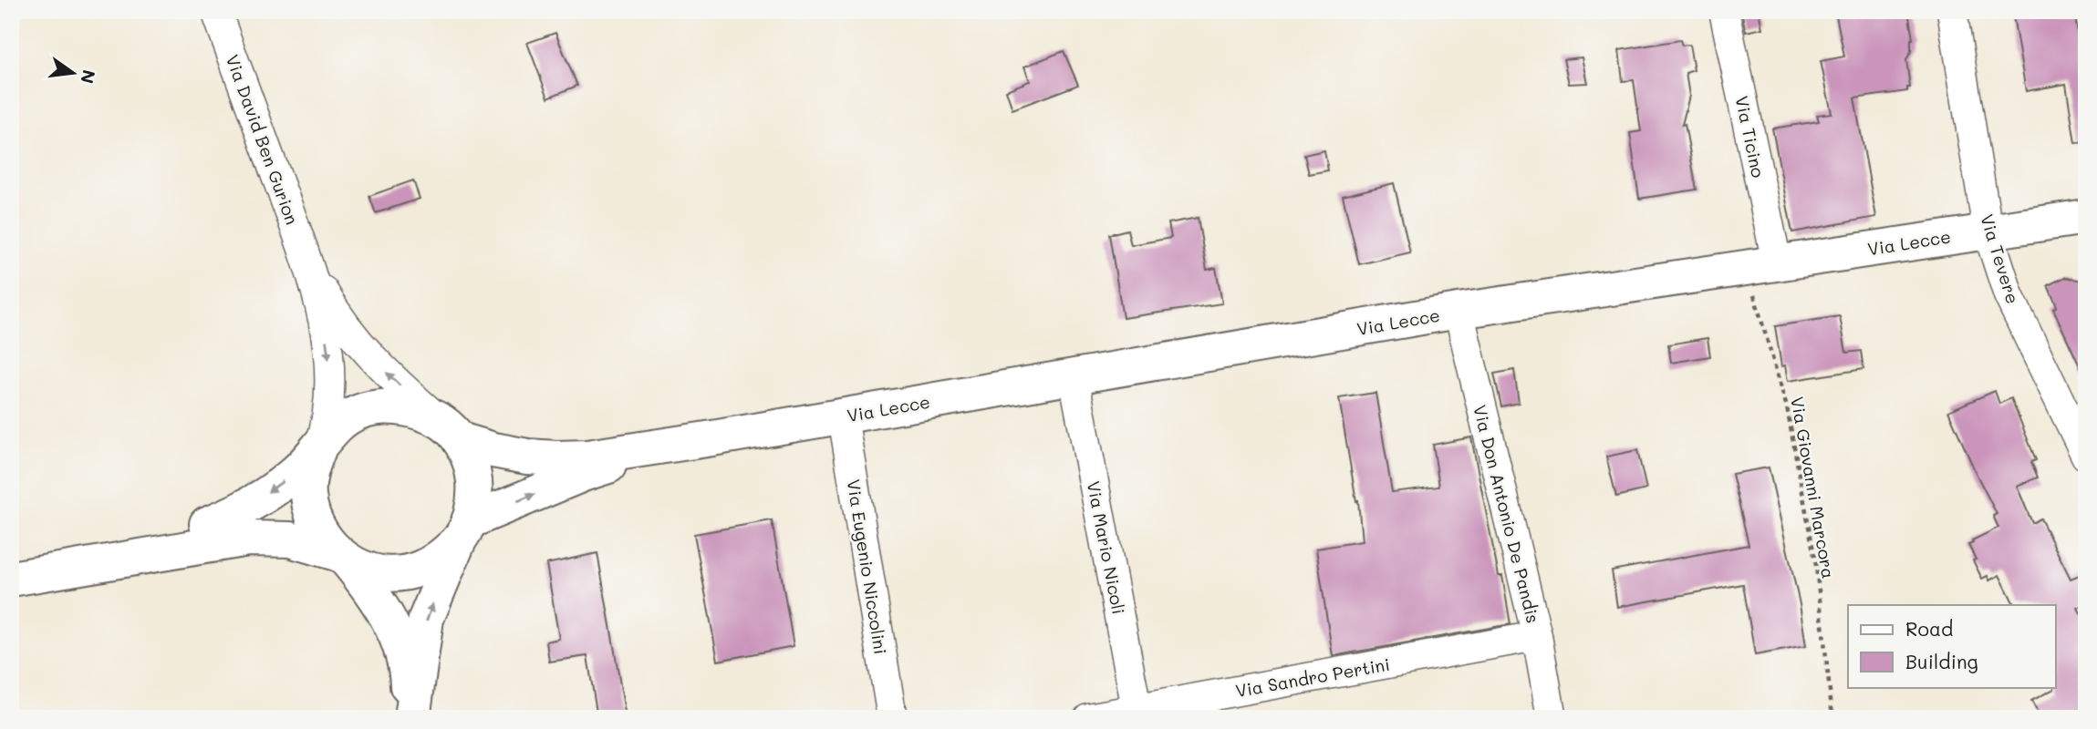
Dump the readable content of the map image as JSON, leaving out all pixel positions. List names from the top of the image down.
{
  "streets": {
    "street": [
      "Via Ticino",
      "Via David Ben Gurion",
      "Via Lecce",
      "Via Tevere",
      "Via Don Antonio De Pandis",
      "Via Mario Nicoli",
      "Via Eugenio Niccolini",
      "Via Sandro Pertini"
    ],
    "path": ["Via Giovanni Marcora"]
  },
  "crossings": [
    ["Via Ticino", "Via Lecce"],
    ["Via Ticino", "Via Giovanni Marcora"],
    ["Via David Ben Gurion", "Via Lecce"],
    ["Via Lecce", "Via Tevere"],
    ["Via Lecce", "Via Giovanni Marcora"],
    ["Via Lecce", "Via Don Antonio De Pandis"],
    ["Via Lecce", "Via Mario Nicoli"],
    ["Via Lecce", "Via Eugenio Niccolini"],
    ["Via Don Antonio De Pandis", "Via Sandro Pertini"],
    ["Via Mario Nicoli", "Via Sandro Pertini"]
  ],
  "legend": ["Road", "Building"],
  "north": "right"
}
